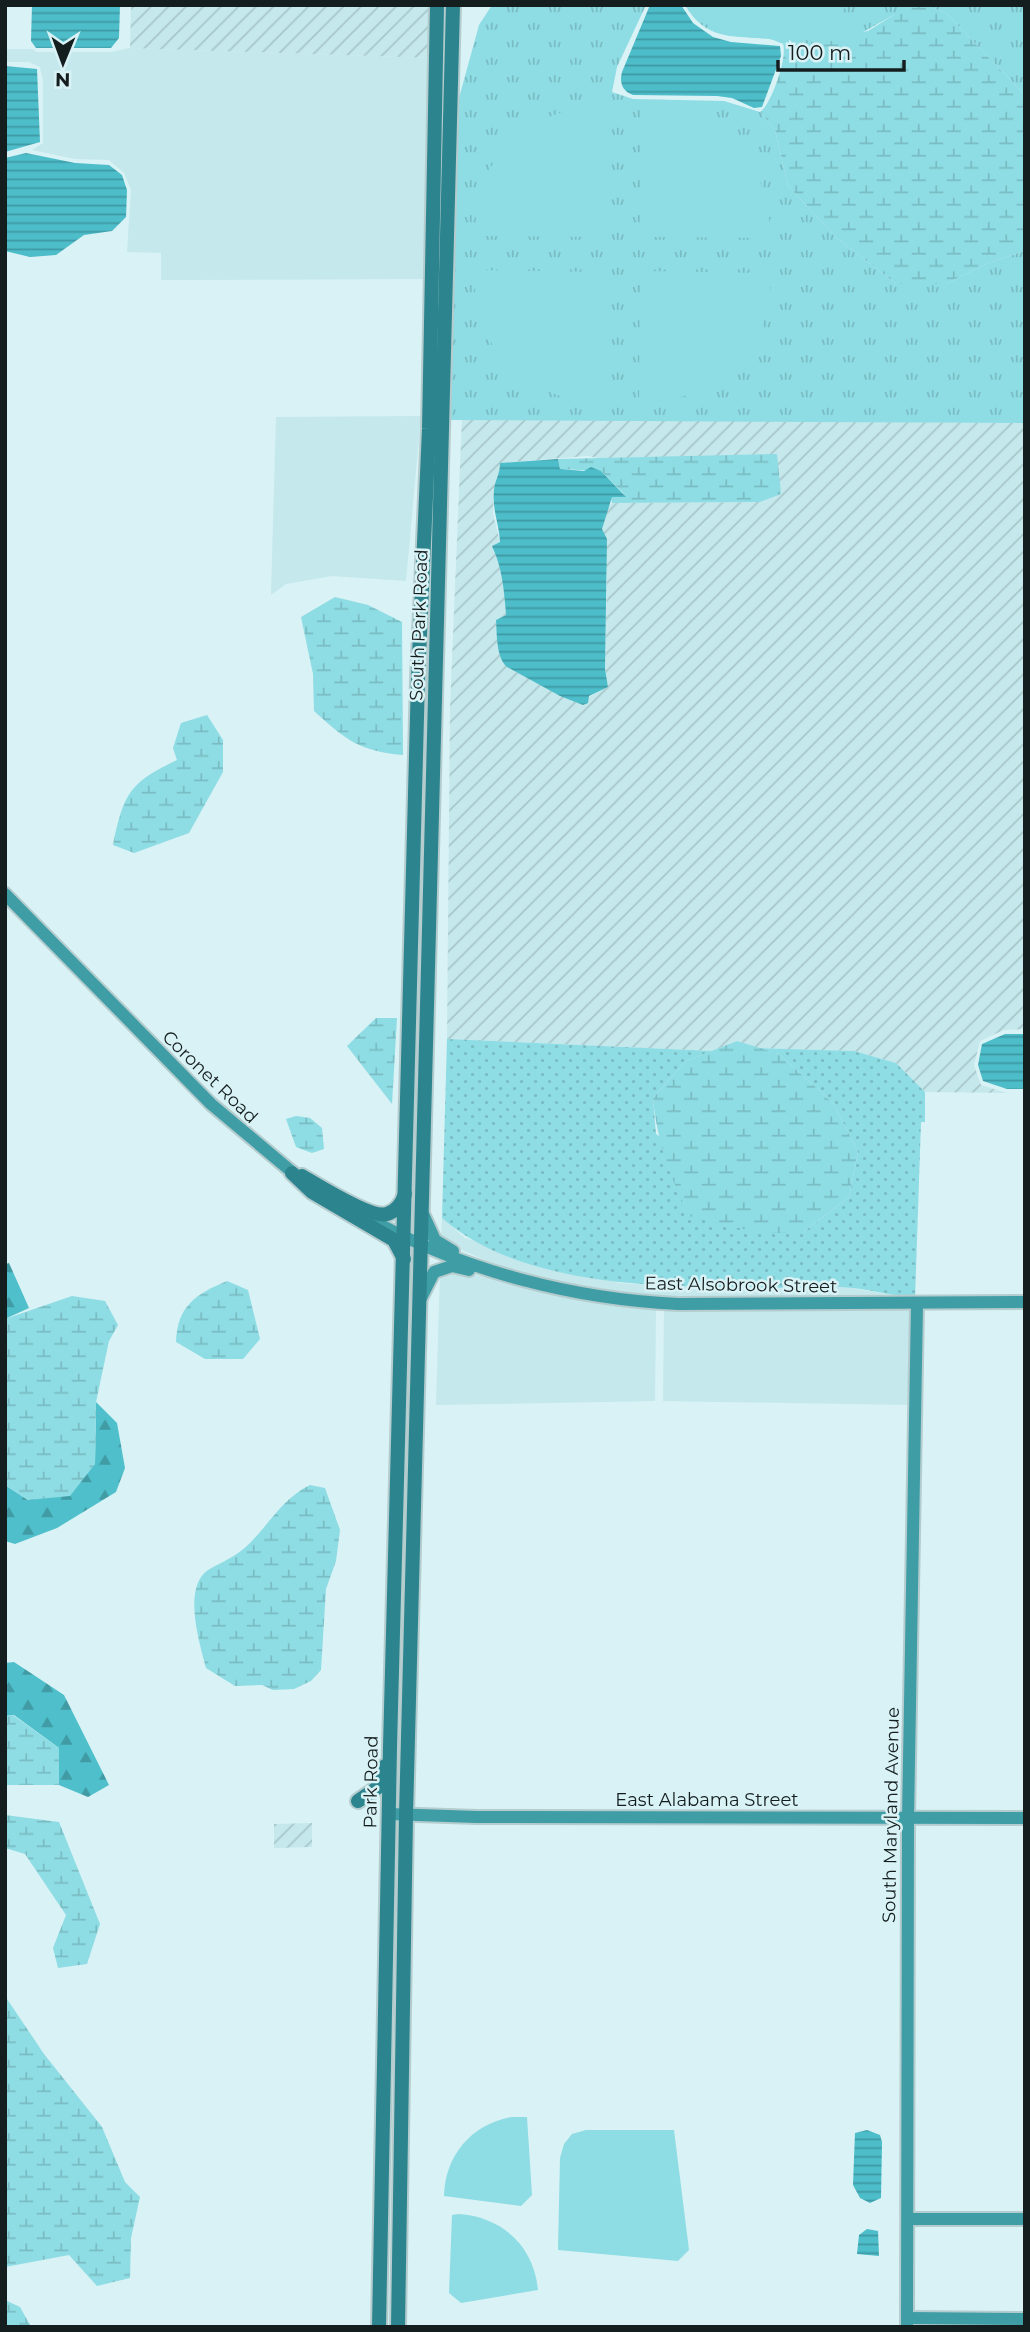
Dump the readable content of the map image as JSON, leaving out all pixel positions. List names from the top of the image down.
{
  "streets": {
    "main road": ["South Park Road", "Park Road"],
    "street": [
      "Coronet Road",
      "East Alsobrook Street",
      "East Alabama Street",
      "South Maryland Avenue"
    ]
  },
  "crossings": [
    ["South Park Road", "Coronet Road"],
    ["South Park Road", "East Alsobrook Street"],
    ["South Park Road", "Park Road"],
    ["Coronet Road", "East Alsobrook Street"],
    ["Coronet Road", "Park Road"],
    ["East Alsobrook Street", "Park Road"],
    ["East Alsobrook Street", "South Maryland Avenue"],
    ["Park Road", "East Alabama Street"],
    ["East Alabama Street", "South Maryland Avenue"]
  ],
  "scale_bar": "100 m",
  "north": "bottom"
}
